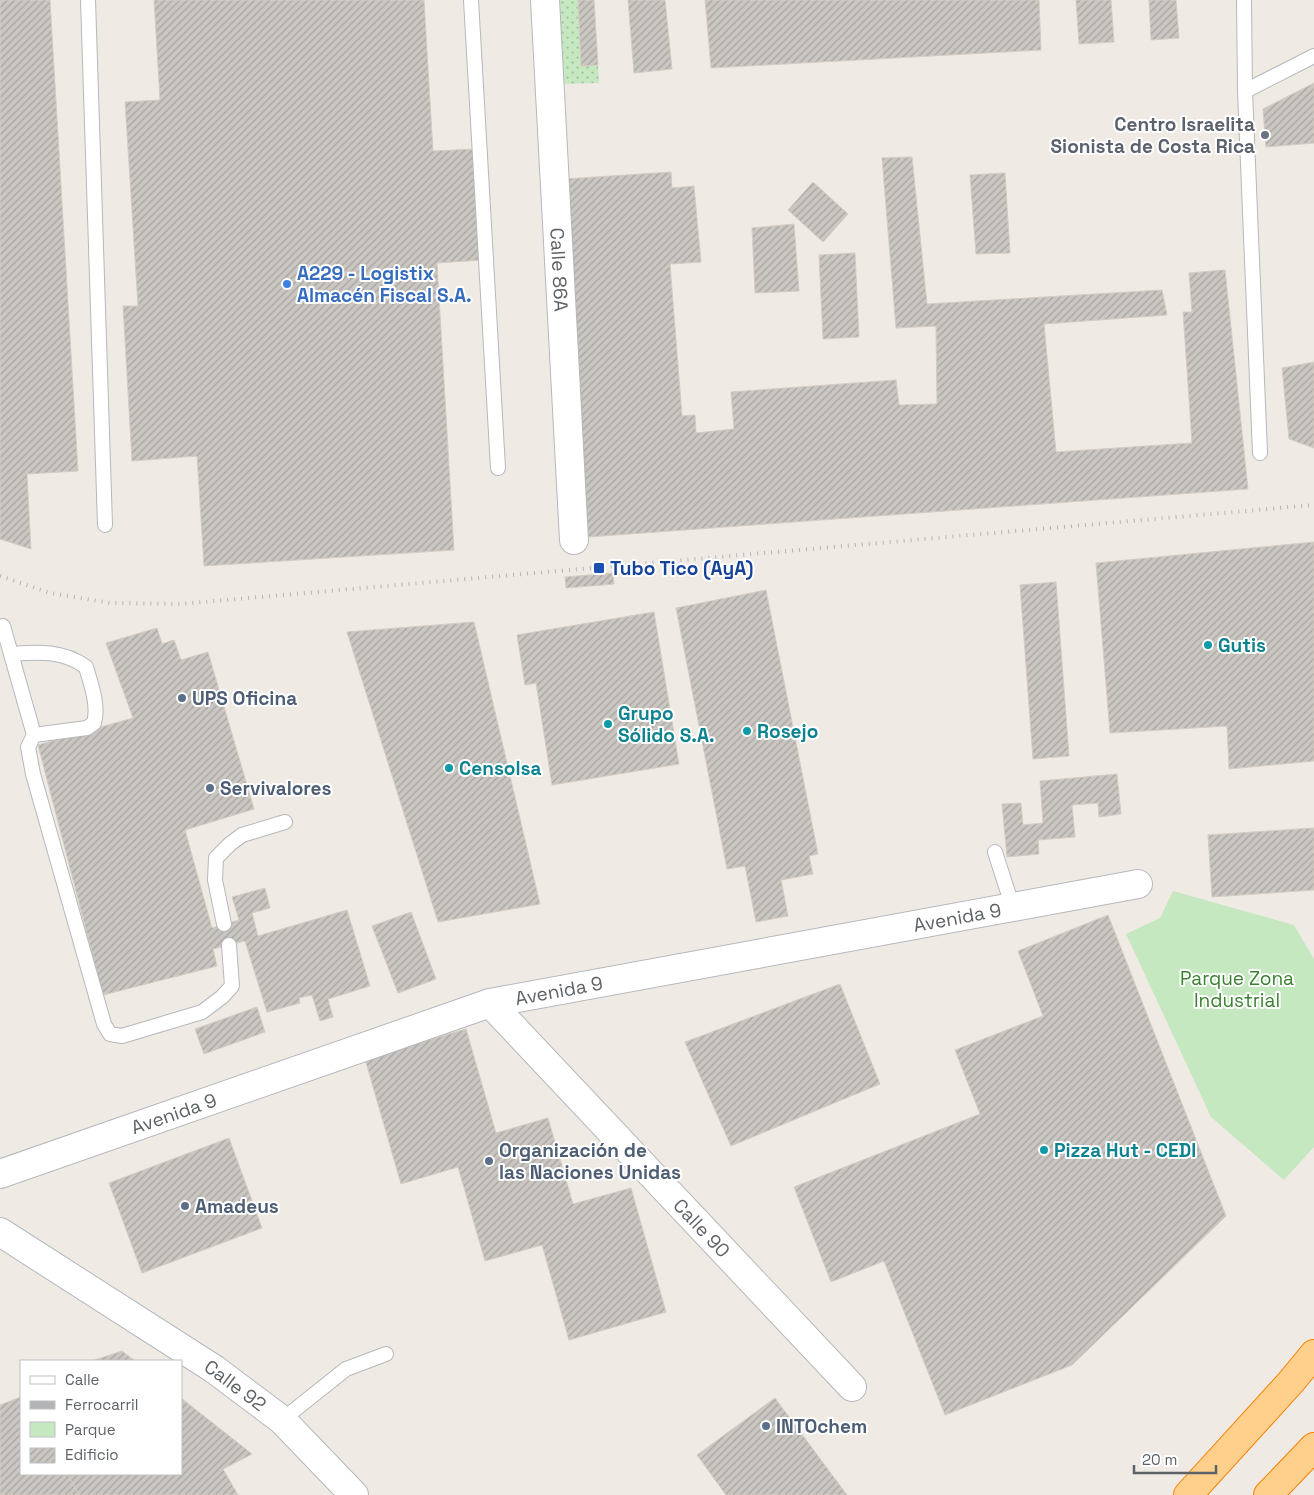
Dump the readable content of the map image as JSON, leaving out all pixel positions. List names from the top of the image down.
{
  "streets": {
    "street": [
      "Calle 86A",
      "Avenida 9",
      "Calle 90",
      "Calle 92"
    ]
  },
  "crossings": [
    ["Avenida 9", "Calle 90"]
  ],
  "parks": ["Parque Zona Industrial"],
  "places": {
    "other": [
      "Centro Israelita Sionista de Costa Rica",
      "A229 - Logistix Almacén Fiscal S.A.",
      "Gutis",
      "UPS Oficina",
      "Grupo Sólido S.A.",
      "Rosejo",
      "Censolsa",
      "Servivalores",
      "Pizza Hut - CEDI",
      "Organización de las Naciones Unidas",
      "Amadeus",
      "INTOchem"
    ],
    "transit": ["Tubo Tico (AyA)"]
  },
  "legend": [
    "Calle",
    "Ferrocarril",
    "Parque",
    "Edificio"
  ],
  "scale_bar": "20 m"
}
